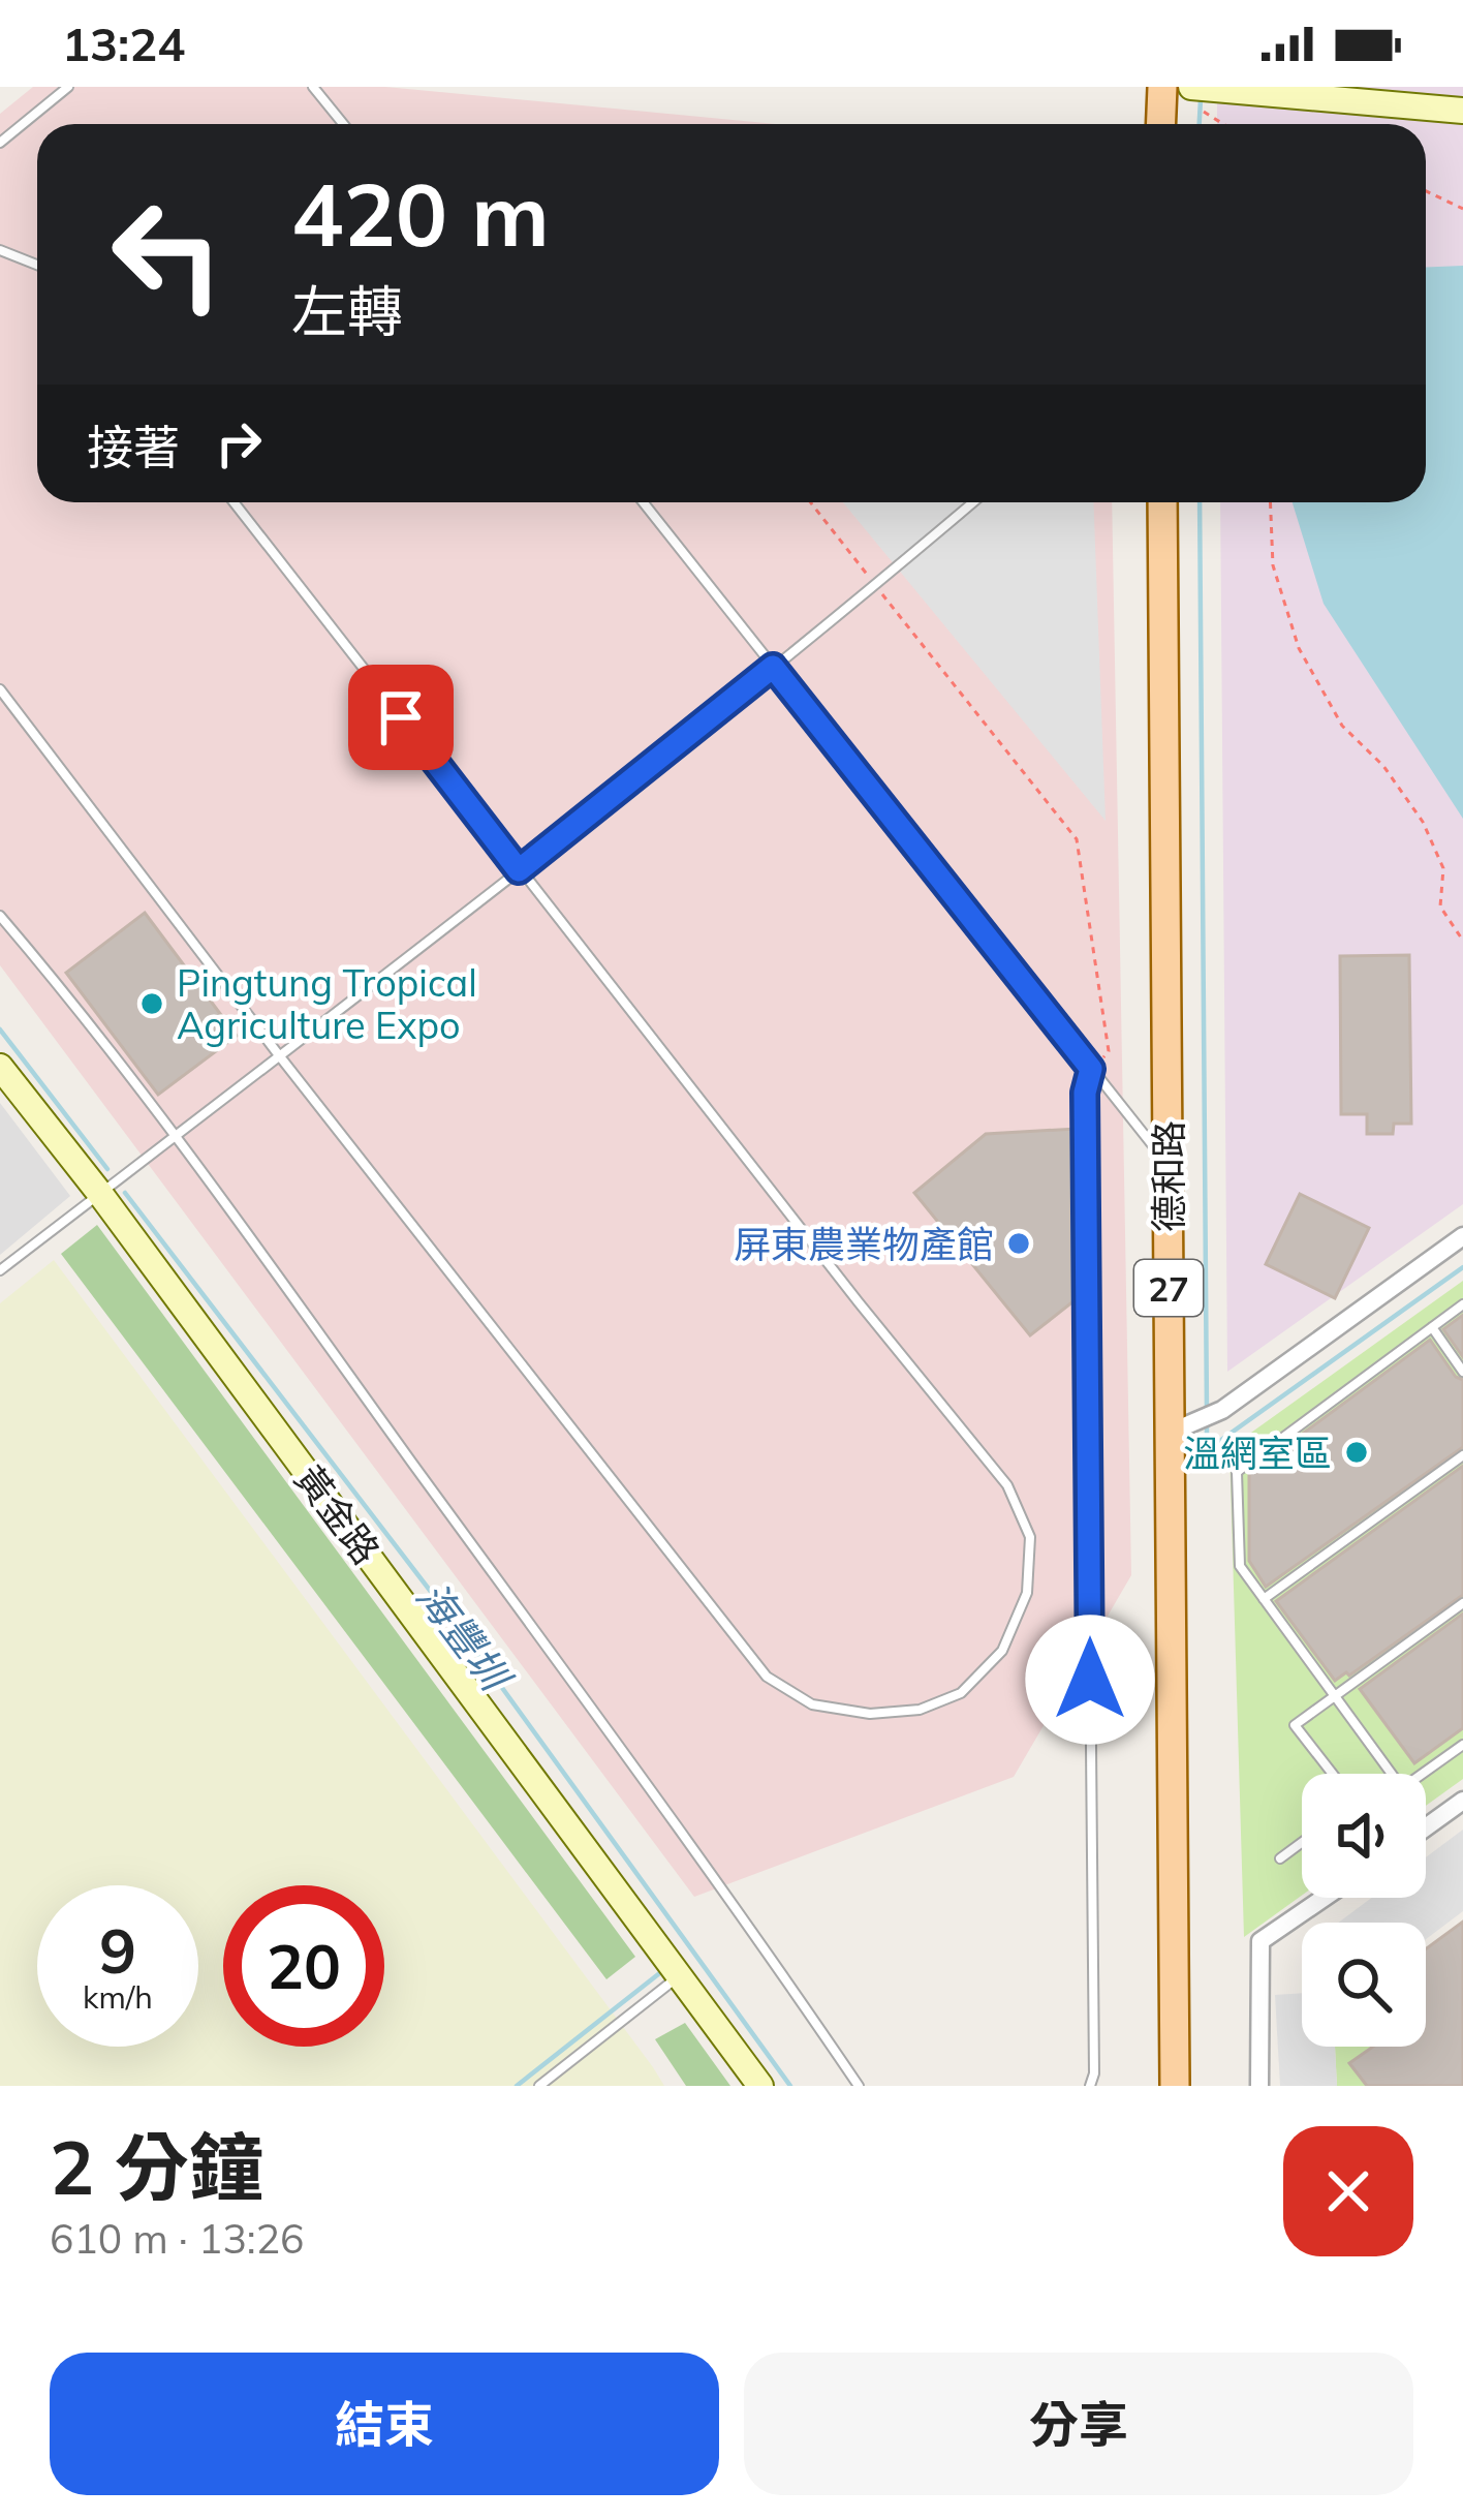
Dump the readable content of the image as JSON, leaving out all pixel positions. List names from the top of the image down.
{
  "streets": {
    "main road": ["德和路", "27"],
    "street": ["黃金路"]
  },
  "water": ["海豐圳"],
  "places": ["Pingtung Tropical Agriculture Expo", "屏東農業物產館", "溫網室區"],
  "page": {
    "status": "13:24",
    "turn": ["420 m", "左轉"],
    "then": "接著",
    "speed": "9 km/h",
    "limit": "20",
    "heading": ["2 分鐘", "610 m · 13:26"],
    "buttons": ["結束", "分享"]
  }
}
